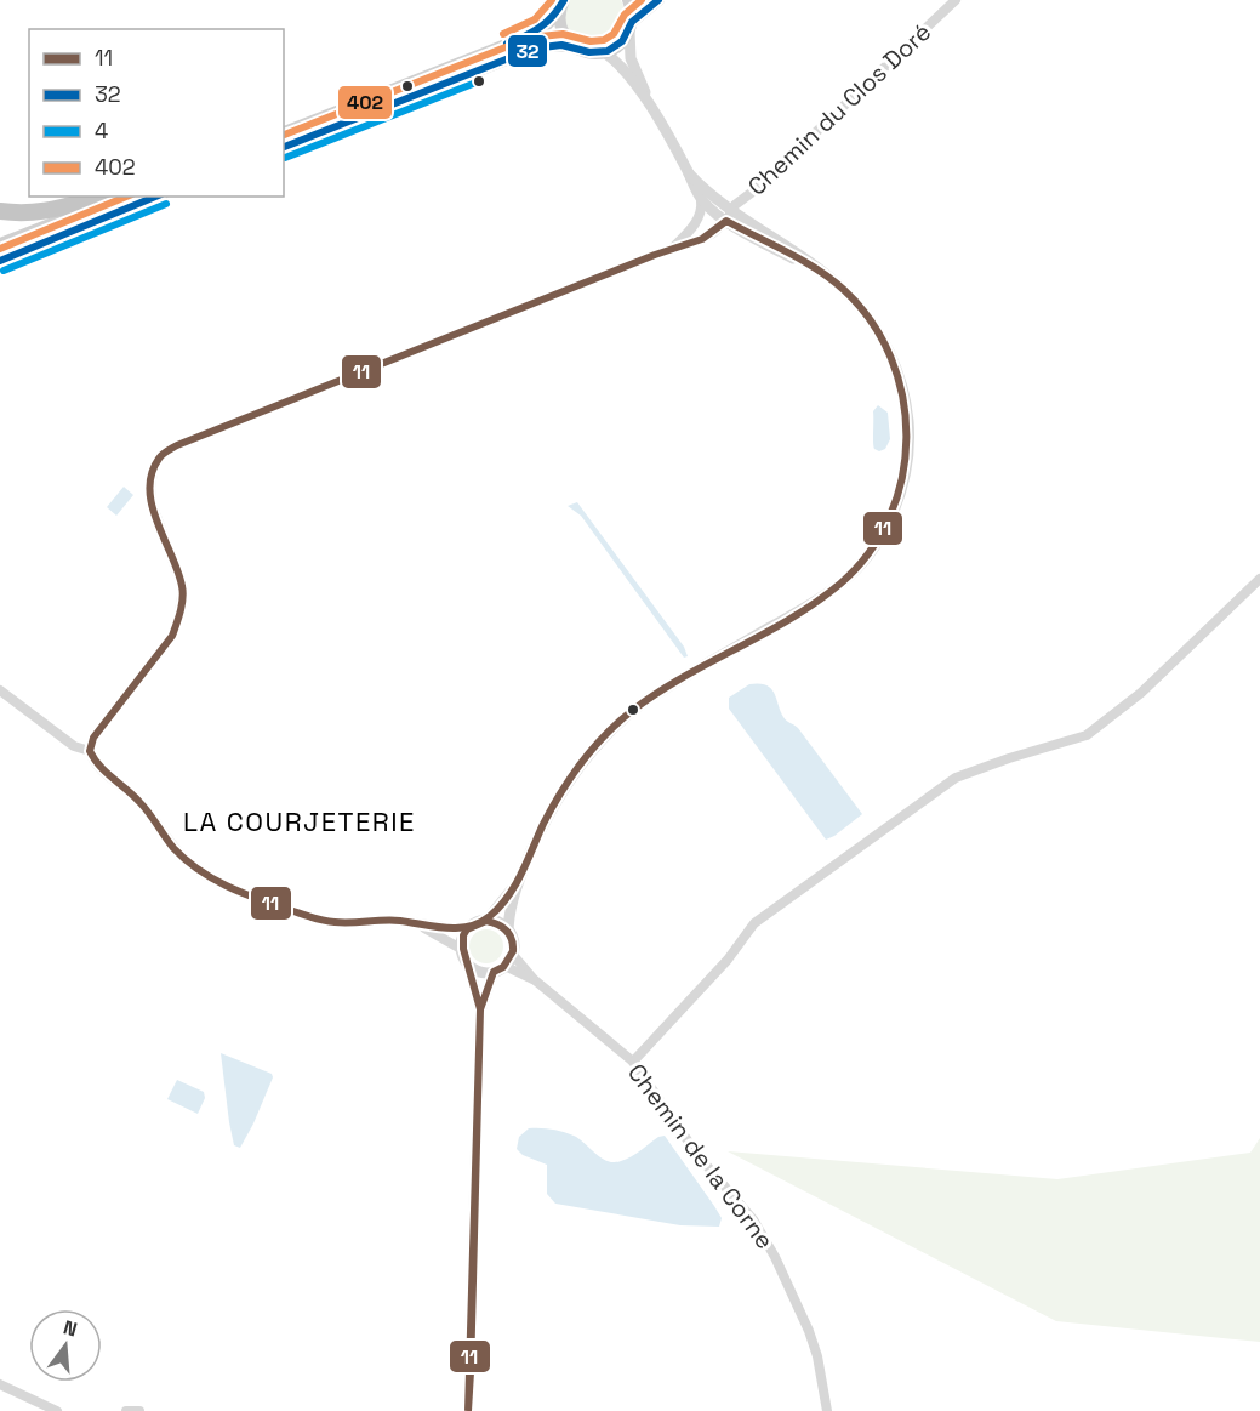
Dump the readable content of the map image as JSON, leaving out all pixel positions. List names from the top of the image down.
{
  "streets": {
    "street": ["Chemin du Clos Doré", "Chemin de la Corne"]
  },
  "districts": ["LA COURJETERIE"],
  "lines": [
    "transit line 32",
    "transit line 402",
    "transit line 4",
    "transit line 11"
  ],
  "legend": [
    "11",
    "32",
    "4",
    "402"
  ],
  "north": "top"
}
